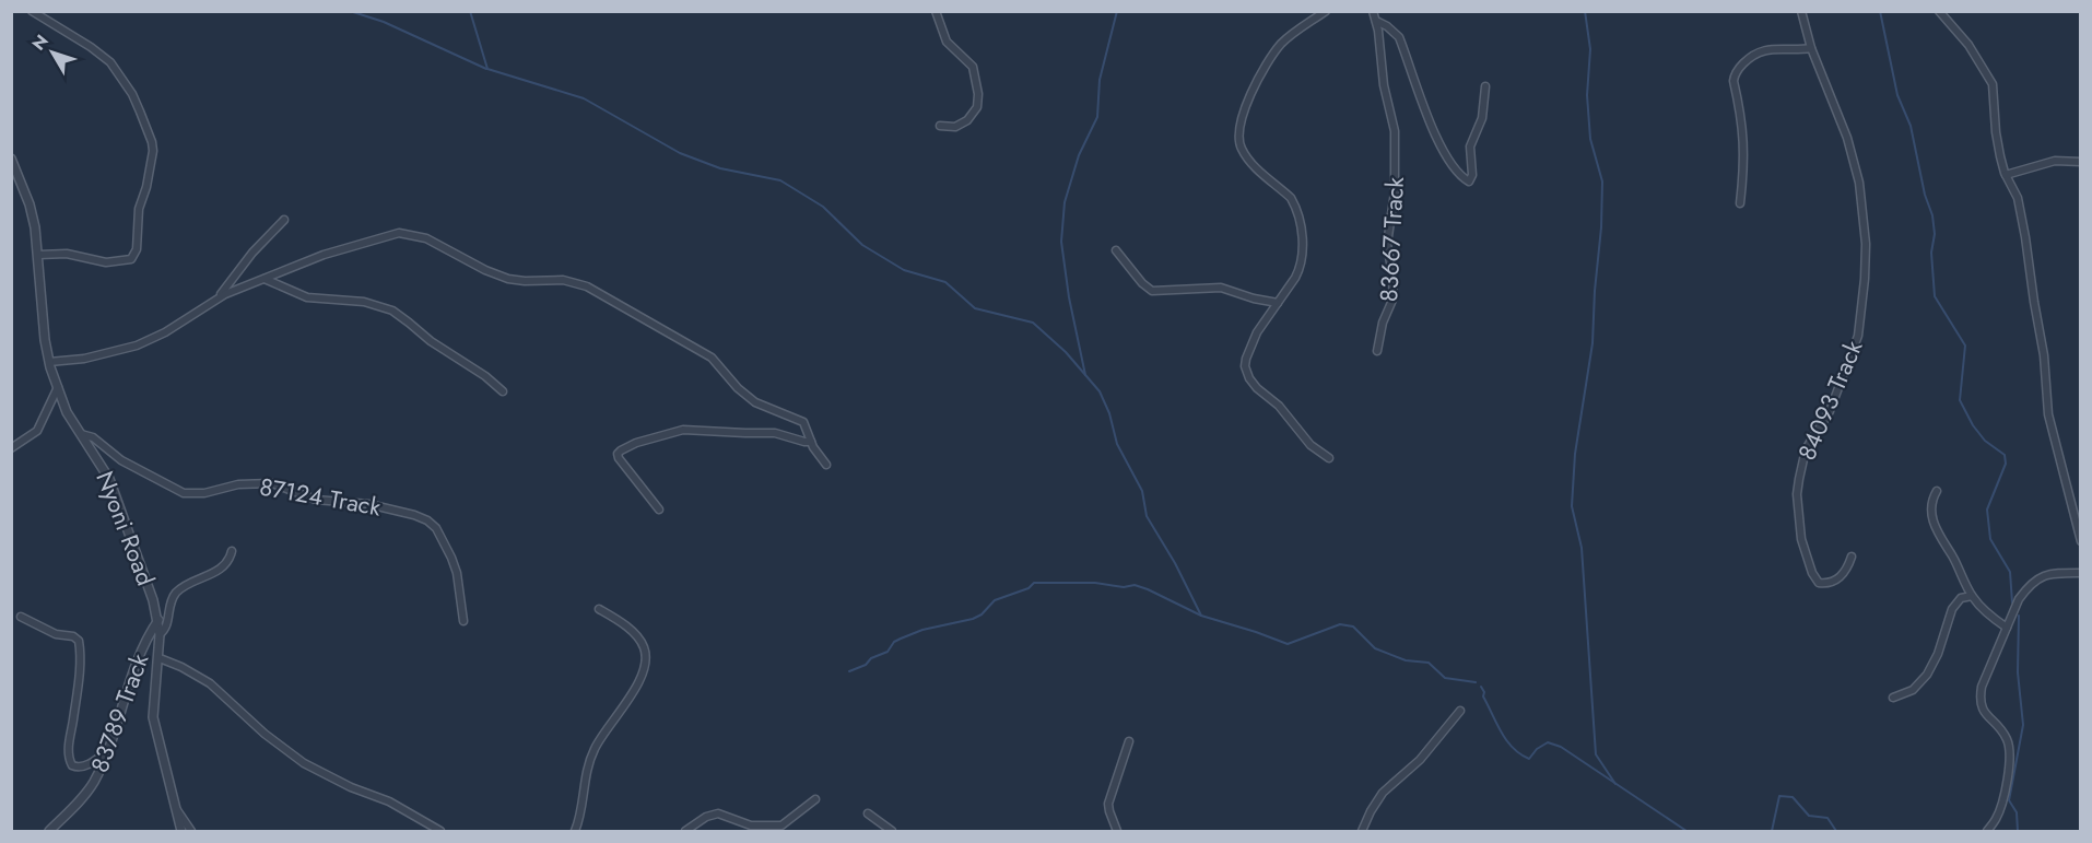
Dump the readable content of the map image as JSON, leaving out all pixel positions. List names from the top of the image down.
{
  "streets": {
    "street": [
      "83667 Track",
      "84093 Track",
      "87124 Track",
      "Nyoni Road",
      "83789 Track"
    ]
  },
  "crossings": [
    ["87124 Track", "Nyoni Road"],
    ["Nyoni Road", "83789 Track"]
  ],
  "north": "top left"
}
